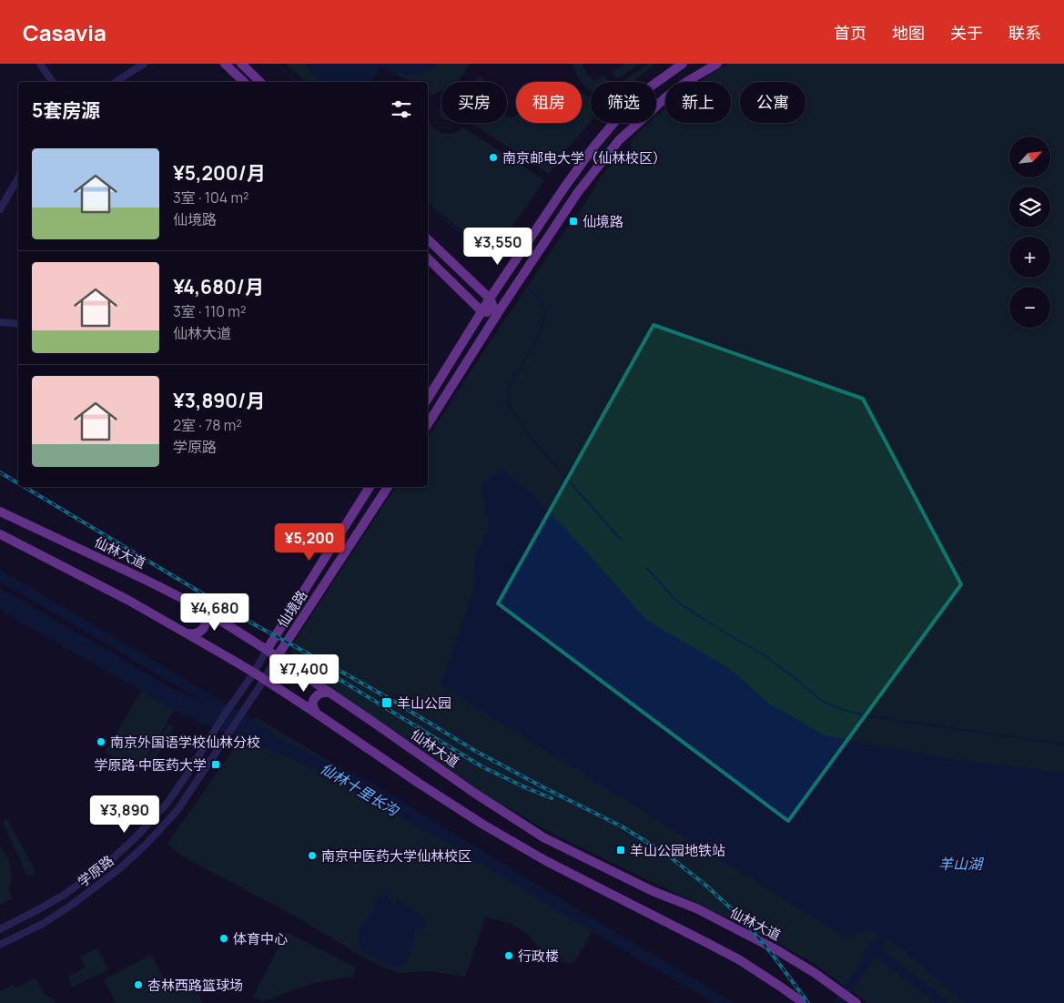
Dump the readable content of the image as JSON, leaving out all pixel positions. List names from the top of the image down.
{
  "streets": {
    "main road": ["仙林大道", "仙境路"],
    "street": ["学原路"]
  },
  "crossings": [
    ["仙林大道", "仙境路"],
    ["仙林大道", "学原路"],
    ["仙境路", "学原路"]
  ],
  "water": ["仙林十里长沟", "羊山湖"],
  "places": {
    "other": [
      "南京邮电大学（仙林校区）",
      "南京外国语学校仙林分校",
      "南京中医药大学仙林校区",
      "体育中心",
      "行政楼",
      "杏林西路篮球场"
    ],
    "transit": [
      "仙境路",
      "羊山公园",
      "学原路·中医药大学",
      "羊山公园地铁站"
    ]
  },
  "north": "top right",
  "page": {
    "header": "Casavia",
    "nav": [
      "首页",
      "地图",
      "关于",
      "联系"
    ],
    "chip": [
      "买房",
      "租房",
      "筛选",
      "新上",
      "公寓"
    ],
    "heading": "5套房源",
    "map_buttons": ["+", "−"],
    "list": [
      {
        "name": "¥5,200/月",
        "note": "3室 · 104 m² · 仙境路"
      },
      {
        "name": "¥4,680/月",
        "note": "3室 · 110 m² · 仙林大道"
      },
      {
        "name": "¥3,890/月",
        "note": "2室 · 78 m² · 学原路"
      }
    ],
    "price": [
      "¥3,550",
      "¥5,200",
      "¥4,680",
      "¥7,400",
      "¥3,890"
    ]
  }
}
